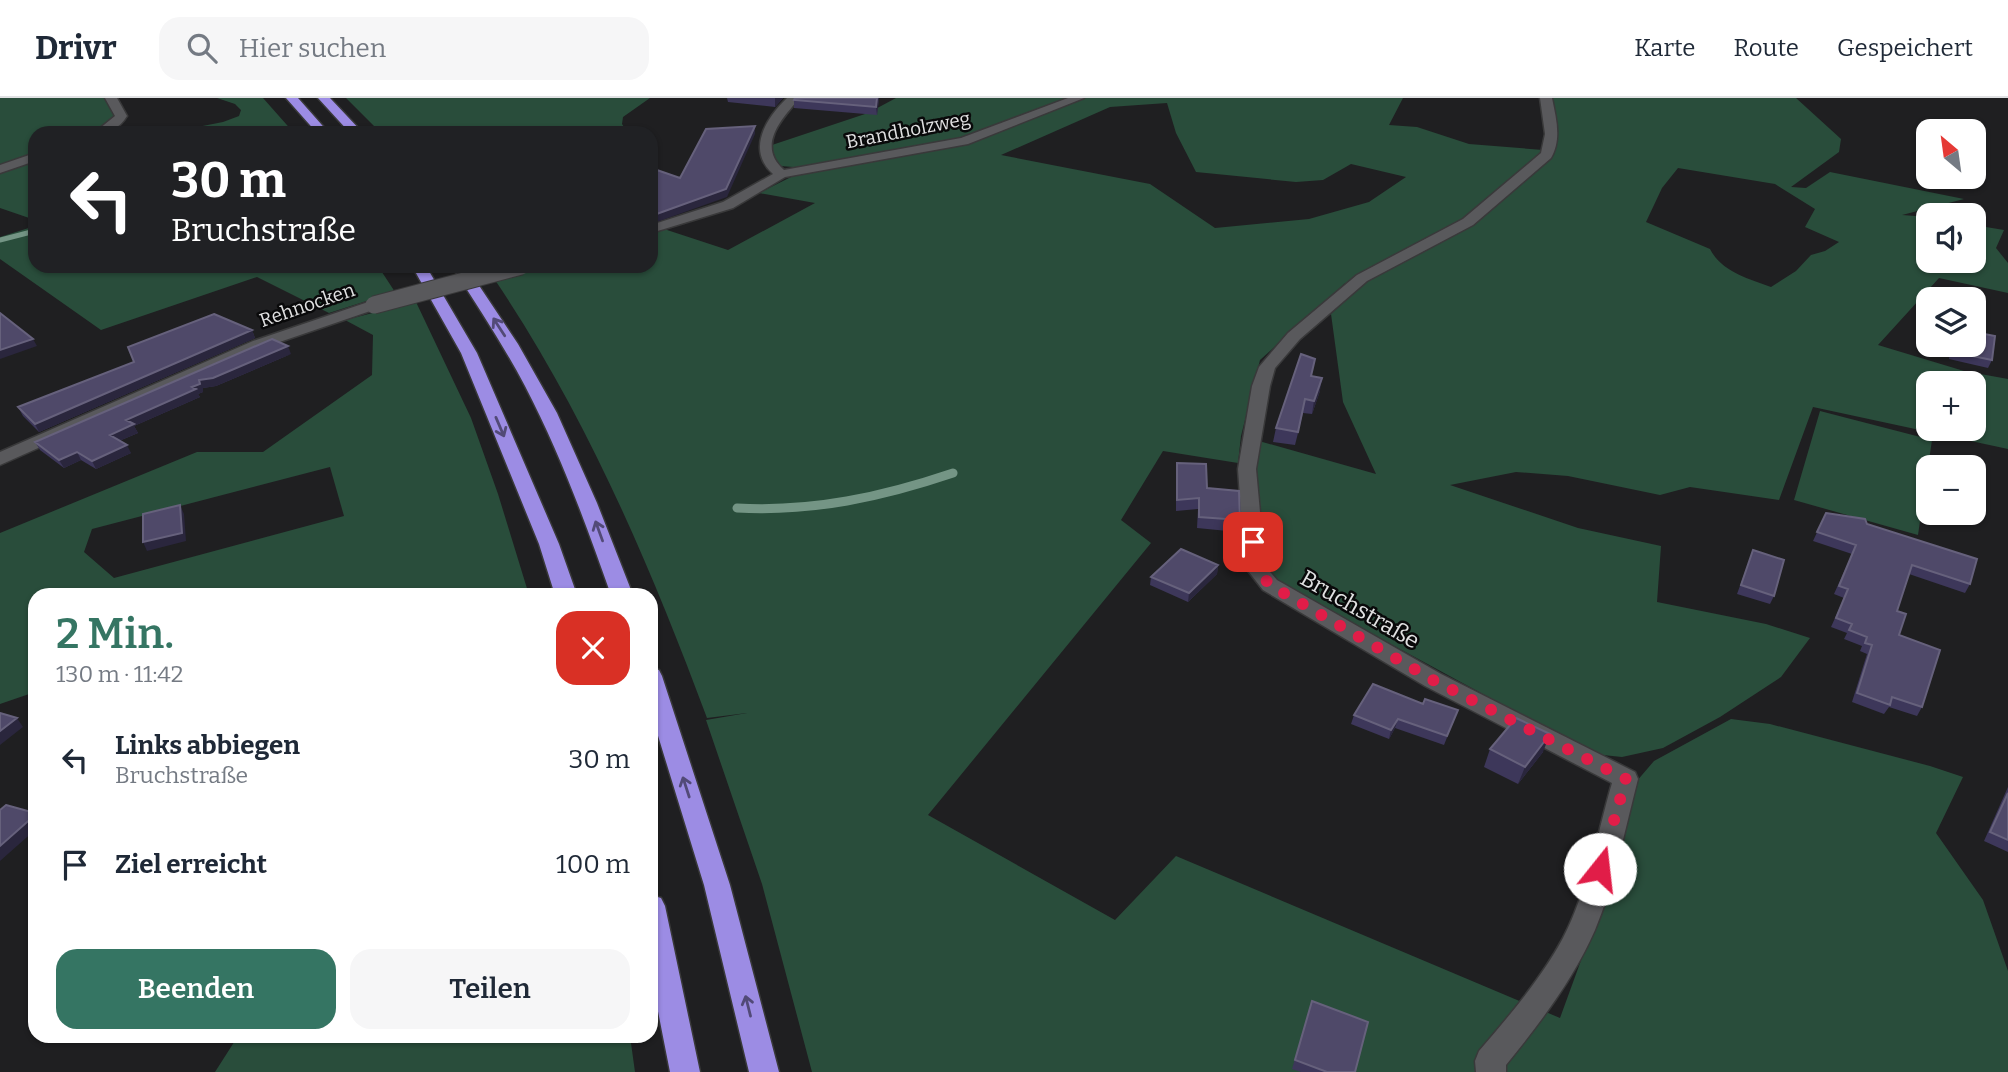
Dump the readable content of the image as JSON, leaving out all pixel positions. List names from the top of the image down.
{
  "streets": {
    "street": ["Brandholzweg", "Rehnocken", "Bruchstraße"]
  },
  "north": "top left",
  "page": {
    "header": "Drivr",
    "search": "Hier suchen",
    "nav": ["Karte", "Route", "Gespeichert"],
    "map_buttons": ["+", "−"],
    "turn": ["30 m", "Bruchstraße"],
    "heading": ["2 Min.", "130 m · 11:42"],
    "list": [
      {
        "name": "Links abbiegen",
        "note": "Bruchstraße",
        "value": "30 m"
      },
      {
        "name": "Ziel erreicht",
        "value": "100 m"
      }
    ],
    "buttons": ["Beenden", "Teilen"]
  }
}
